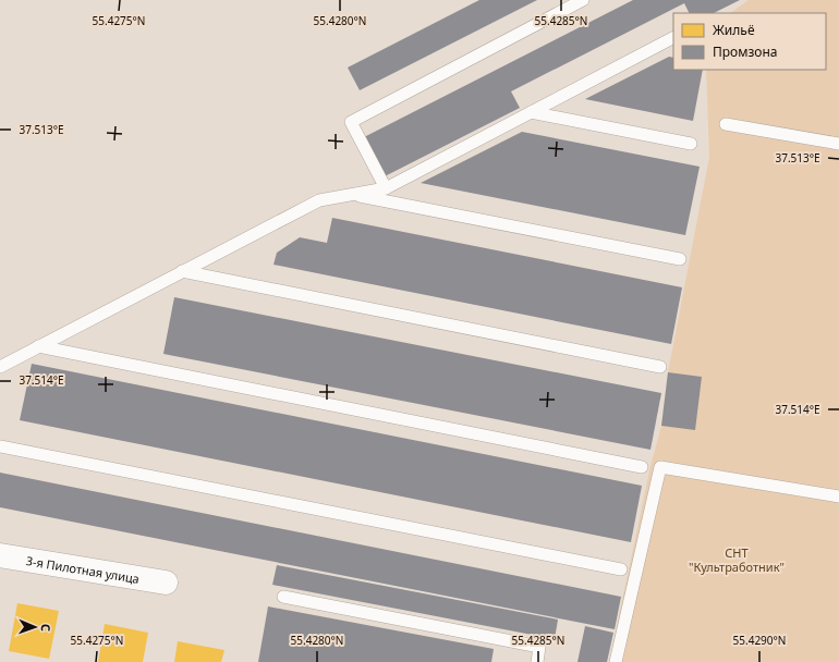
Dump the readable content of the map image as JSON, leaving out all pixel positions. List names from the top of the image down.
{
  "streets": {
    "street": ["3-я Пилотная улица"]
  },
  "parks": ["СНТ \"Культработник\""],
  "legend": ["Жильё", "Промзона"],
  "north": "right",
  "coordinates": [
    "55.4275°N",
    "55.4280°N",
    "55.4285°N",
    "37.513°E",
    "37.514°E",
    "55.4290°N"
  ]
}
